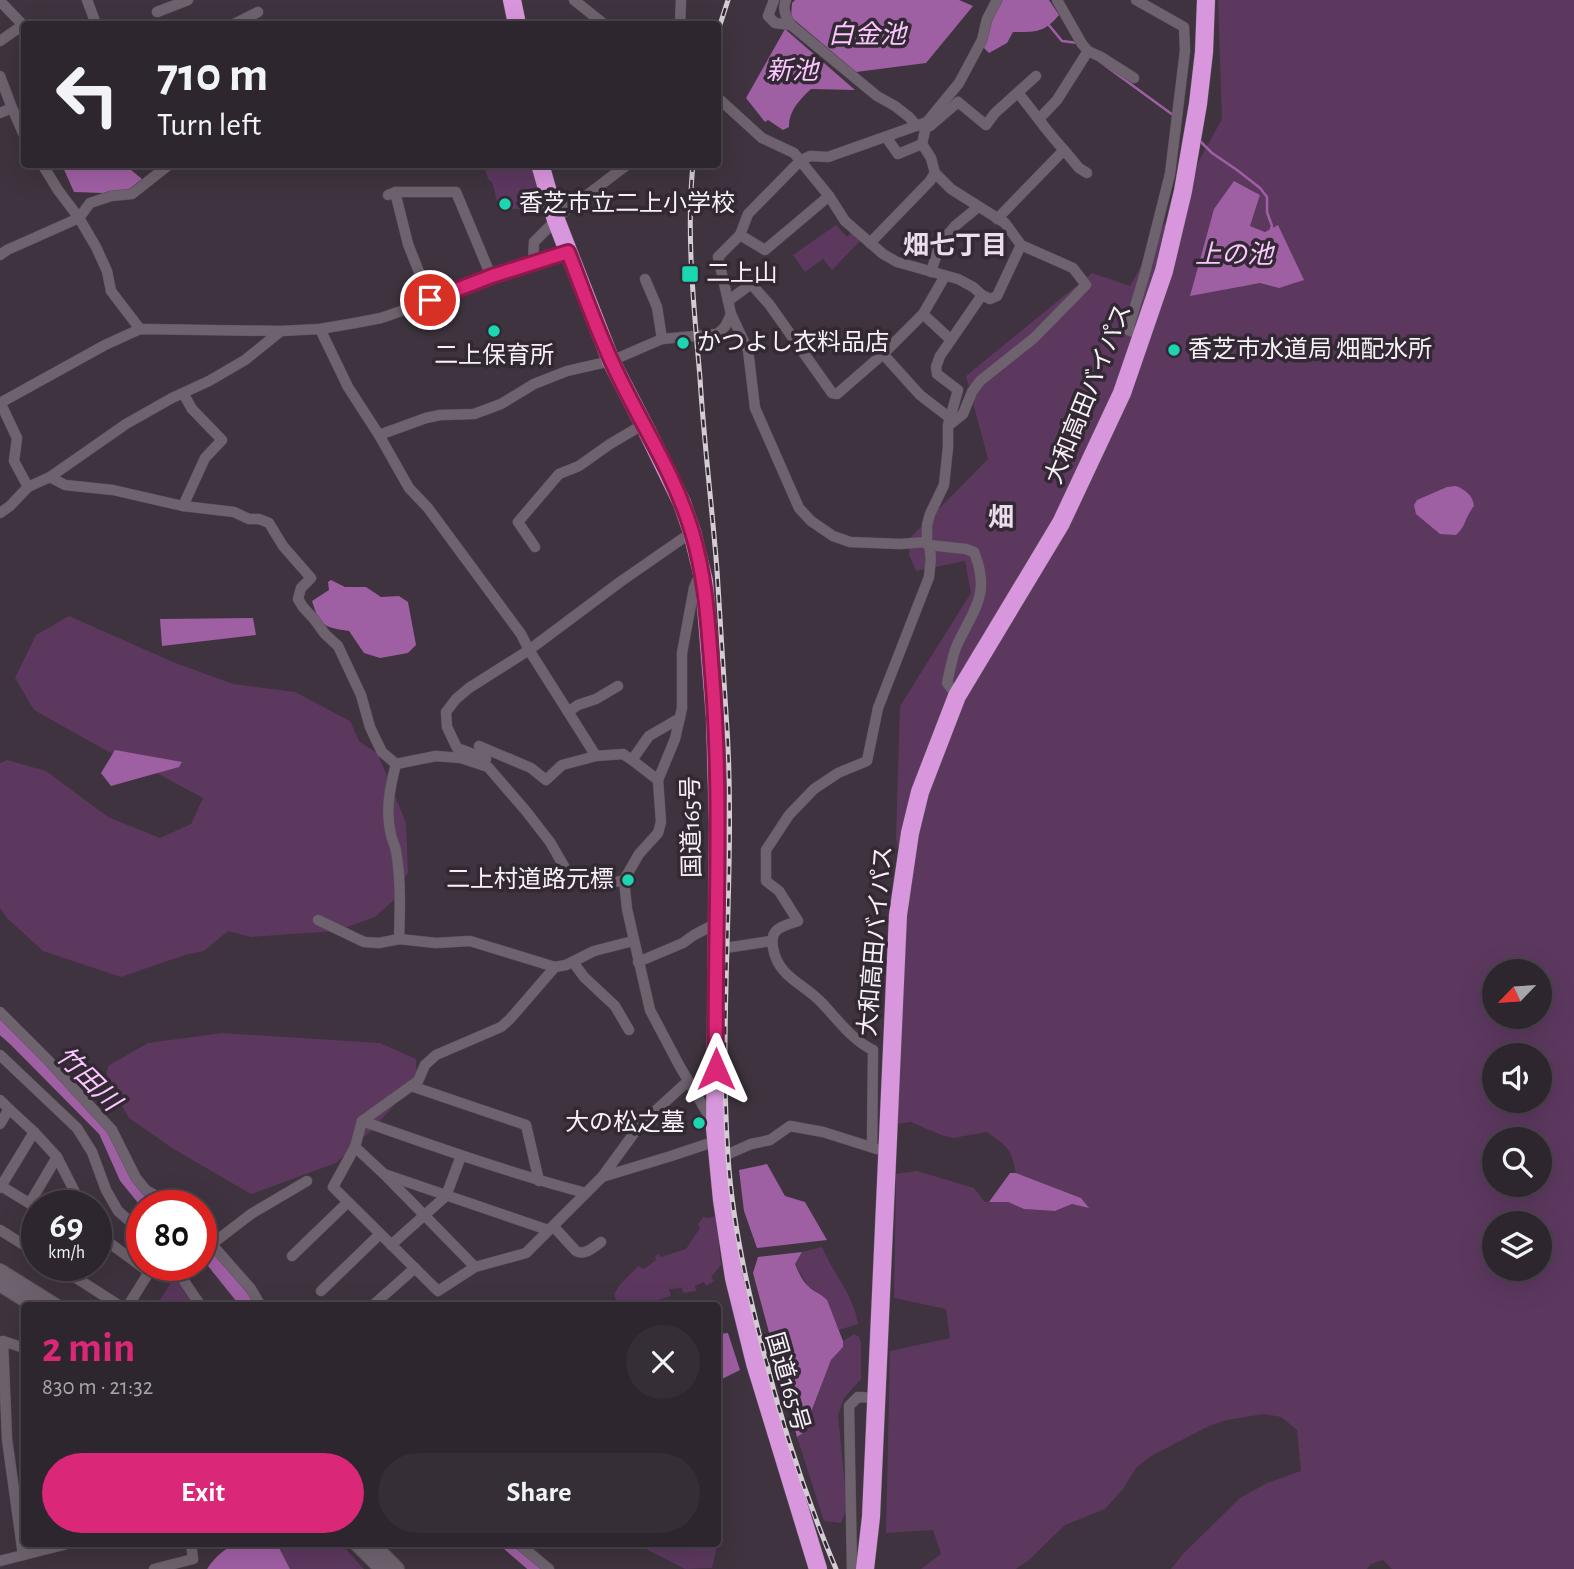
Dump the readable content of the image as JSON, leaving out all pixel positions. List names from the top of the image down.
{
  "streets": {
    "highway": ["大和高田バイパス", "国道165号"]
  },
  "districts": ["畑七丁目", "畑"],
  "water": [
    "白金池",
    "新池",
    "上の池",
    "竹田川"
  ],
  "places": {
    "other": [
      "香芝市立二上小学校",
      "二上保育所",
      "かつよし衣料品店",
      "香芝市水道局 畑配水所",
      "二上村道路元標",
      "大の松之墓"
    ],
    "transit": ["二上山"]
  },
  "north": "bottom left",
  "page": {
    "turn": ["710 m", "Turn left"],
    "speed": "69 km/h",
    "limit": "80",
    "heading": ["2 min", "830 m · 21:32"],
    "buttons": ["Exit", "Share"]
  }
}
